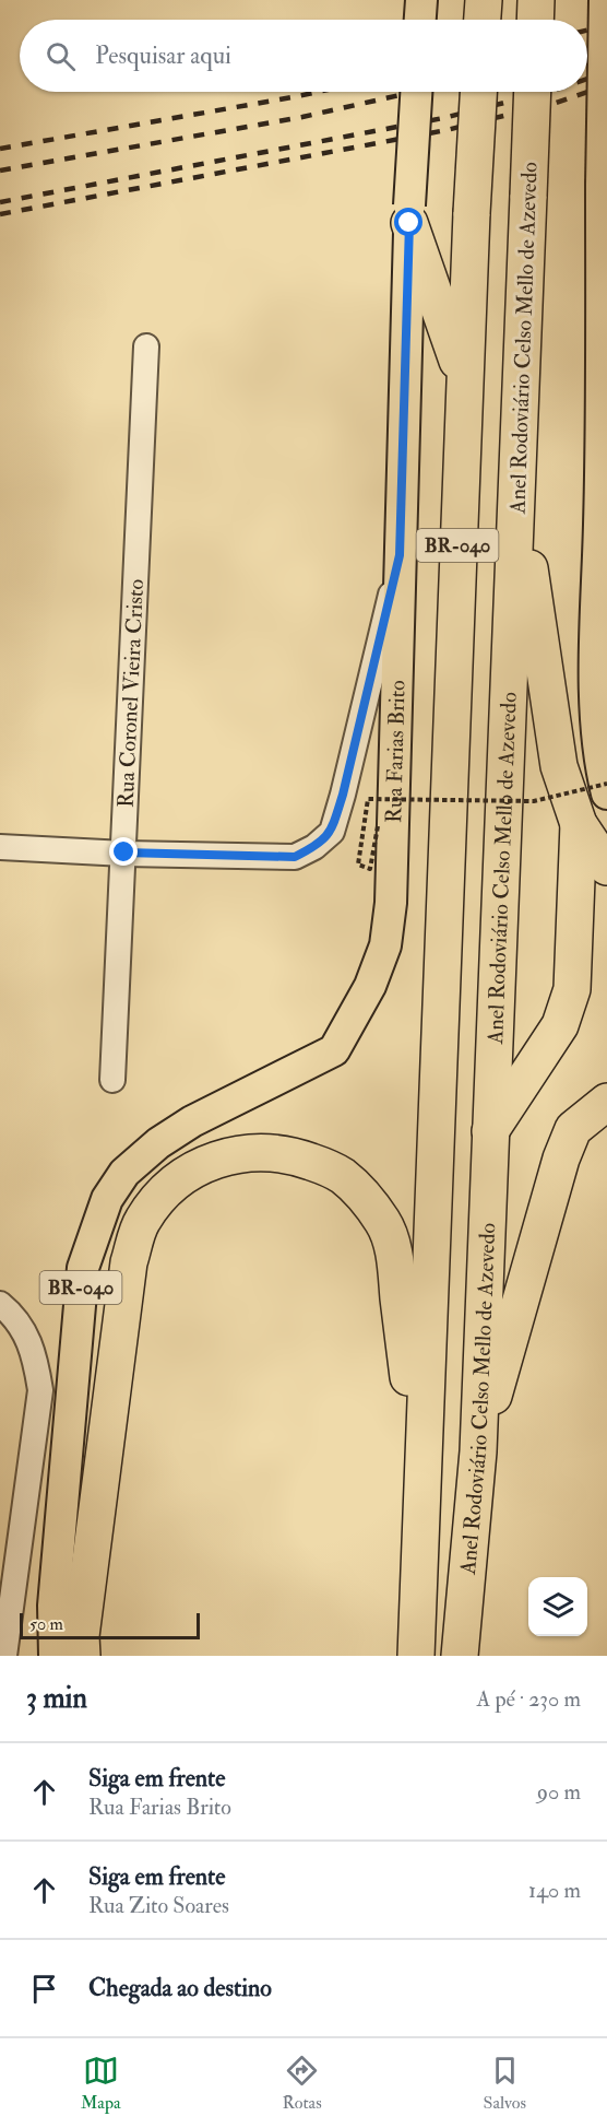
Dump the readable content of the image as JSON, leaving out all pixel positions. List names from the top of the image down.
{
  "streets": {
    "highway": ["Anel Rodoviário Celso Mello de Azevedo", "BR-040"],
    "main road": ["Rua Farias Brito"],
    "street": ["Rua Coronel Vieira Cristo"]
  },
  "scale_bar": "50 m",
  "page": {
    "search": "Pesquisar aqui",
    "scale": "50 m",
    "heading": ["3 min", "A pé · 230 m"],
    "list": [
      ["Siga em frente", "Rua Farias Brito", "90 m"],
      ["Siga em frente", "Rua Zito Soares", "140 m"],
      "Chegada ao destino"
    ],
    "nav": ["Mapa", "Rotas", "Salvos"]
  }
}
